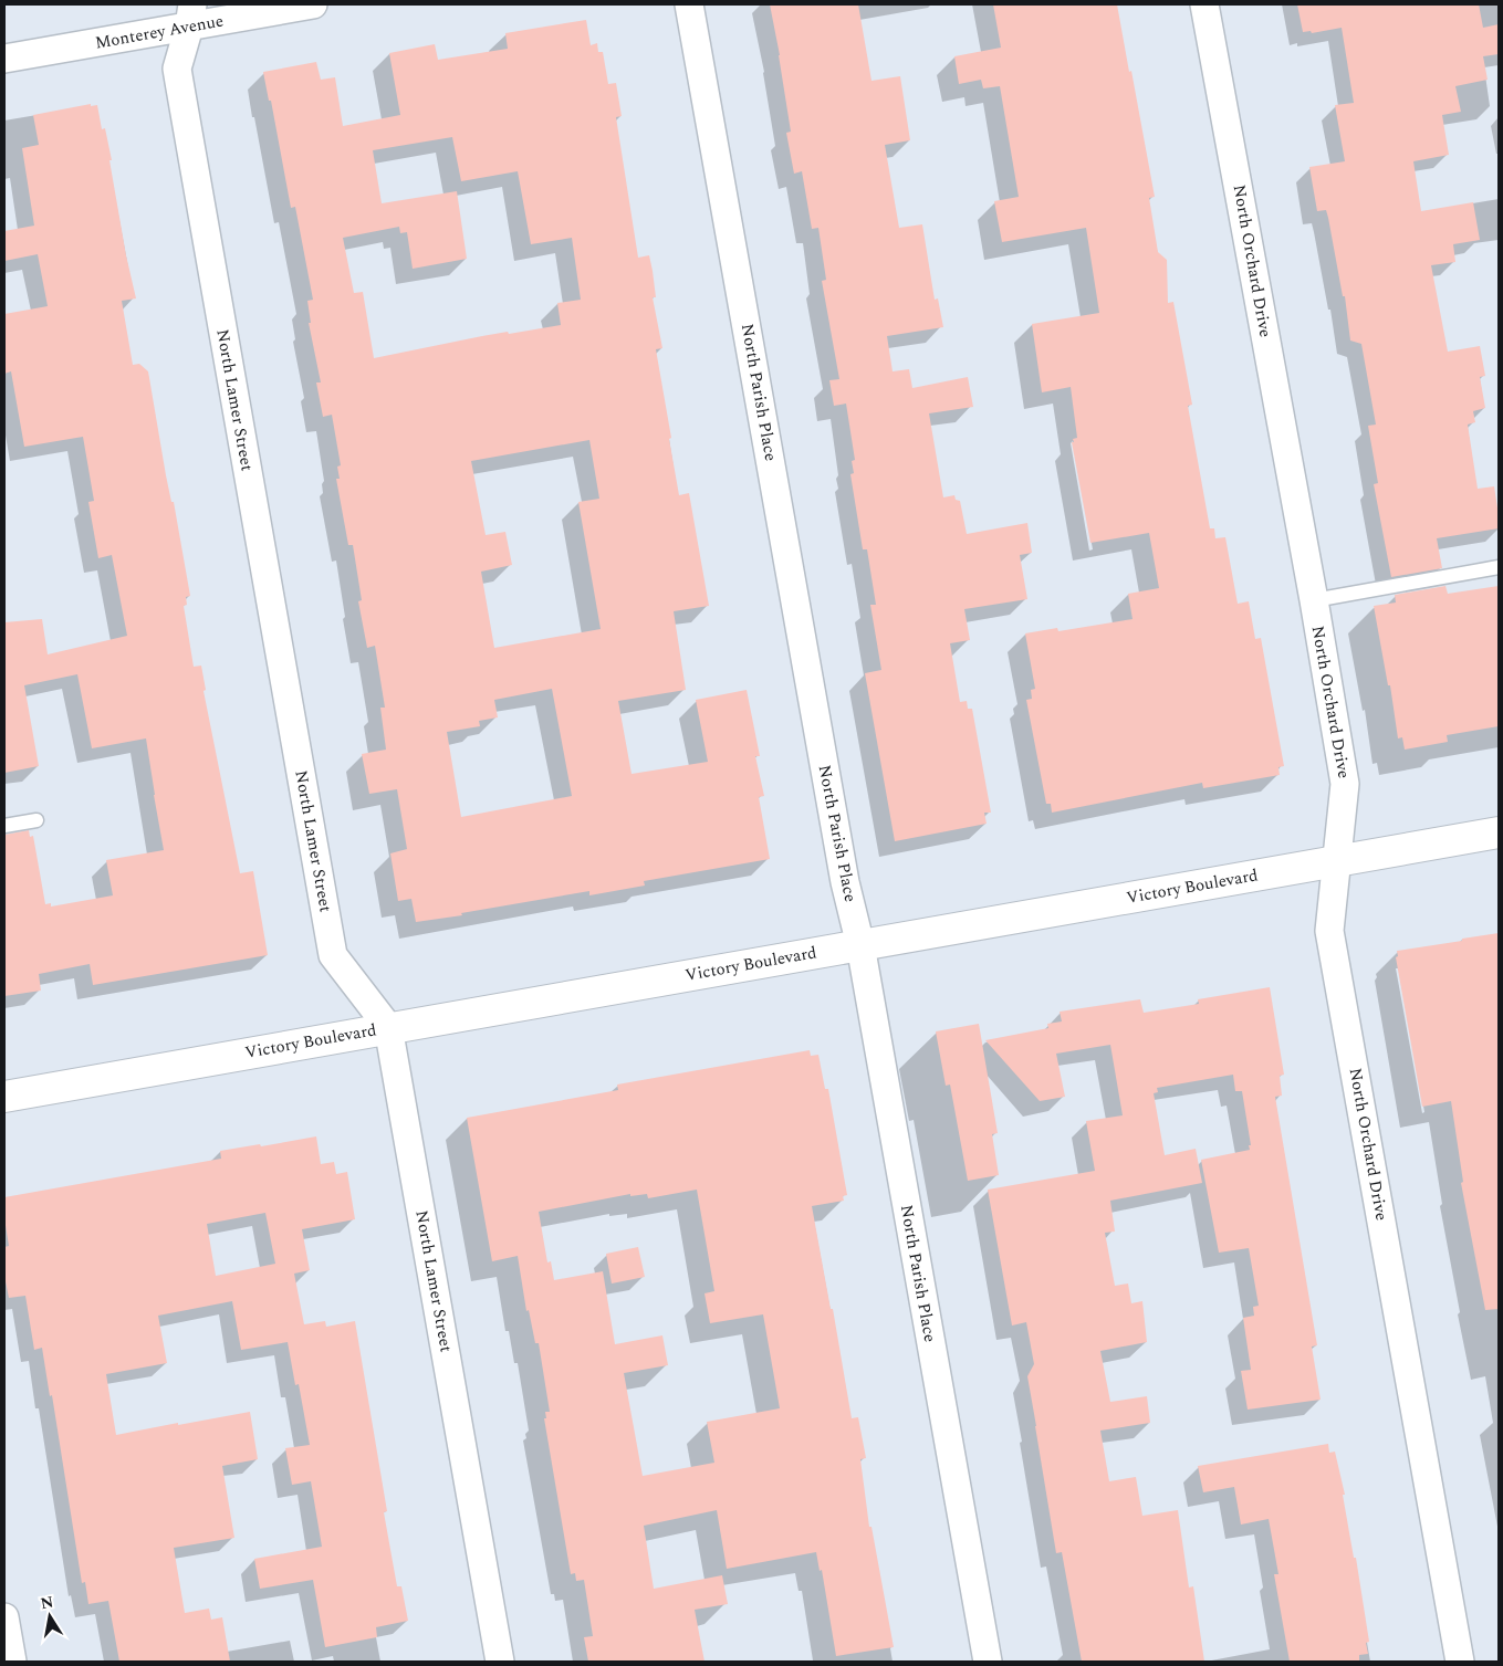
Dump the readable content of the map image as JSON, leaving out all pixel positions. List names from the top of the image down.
{
  "streets": {
    "main road": ["Victory Boulevard"],
    "street": [
      "Monterey Avenue",
      "North Orchard Drive",
      "North Parish Place",
      "North Lamer Street"
    ]
  },
  "crossings": [
    ["Monterey Avenue", "North Lamer Street"],
    ["North Orchard Drive", "Victory Boulevard"],
    ["North Parish Place", "Victory Boulevard"],
    ["North Lamer Street", "Victory Boulevard"]
  ],
  "north": "top"
}
